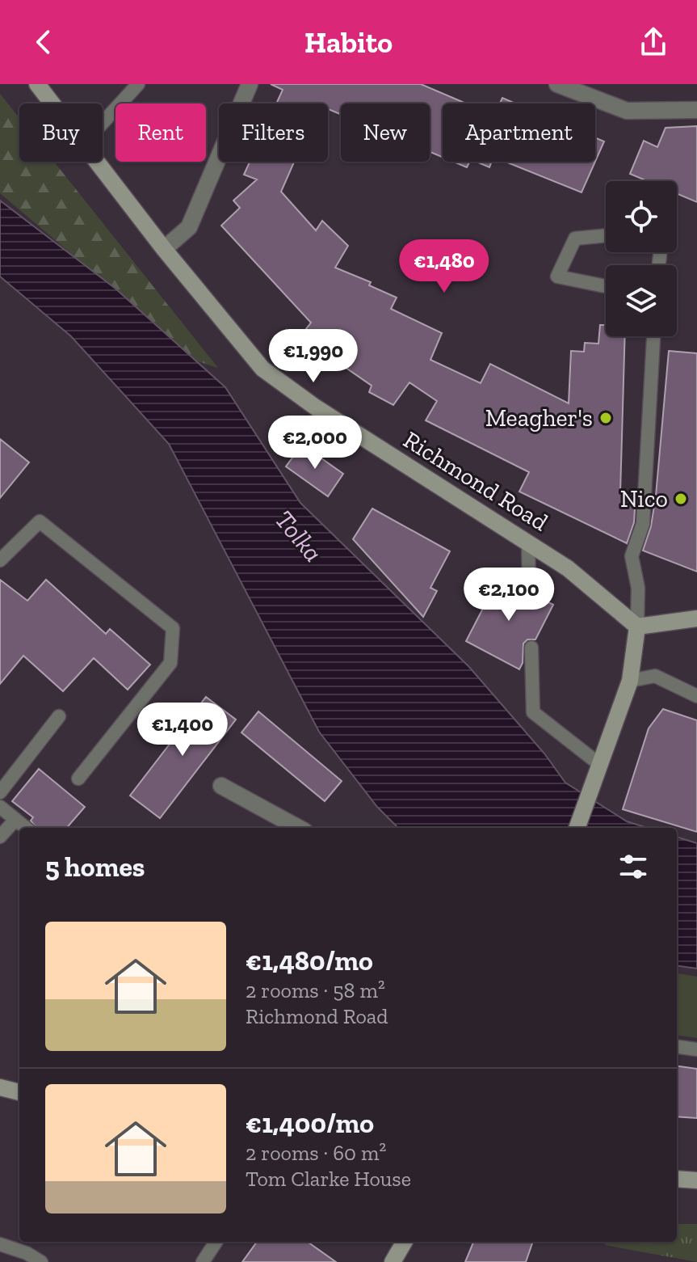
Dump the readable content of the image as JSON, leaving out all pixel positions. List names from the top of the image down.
{
  "streets": {
    "street": ["Richmond Road"]
  },
  "water": ["Tolka"],
  "places": ["Meagher's", "Nico"],
  "page": {
    "header": "Habito",
    "chip": [
      "Buy",
      "Rent",
      "Filters",
      "New",
      "Apartment"
    ],
    "price": [
      "€1,480",
      "€1,990",
      "€2,000",
      "€2,100",
      "€1,400"
    ],
    "heading": "5 homes",
    "list": [
      {
        "name": "€1,480/mo",
        "note": "2 rooms · 58 m² · Richmond Road"
      },
      {
        "name": "€1,400/mo",
        "note": "2 rooms · 60 m² · Tom Clarke House"
      }
    ]
  }
}
